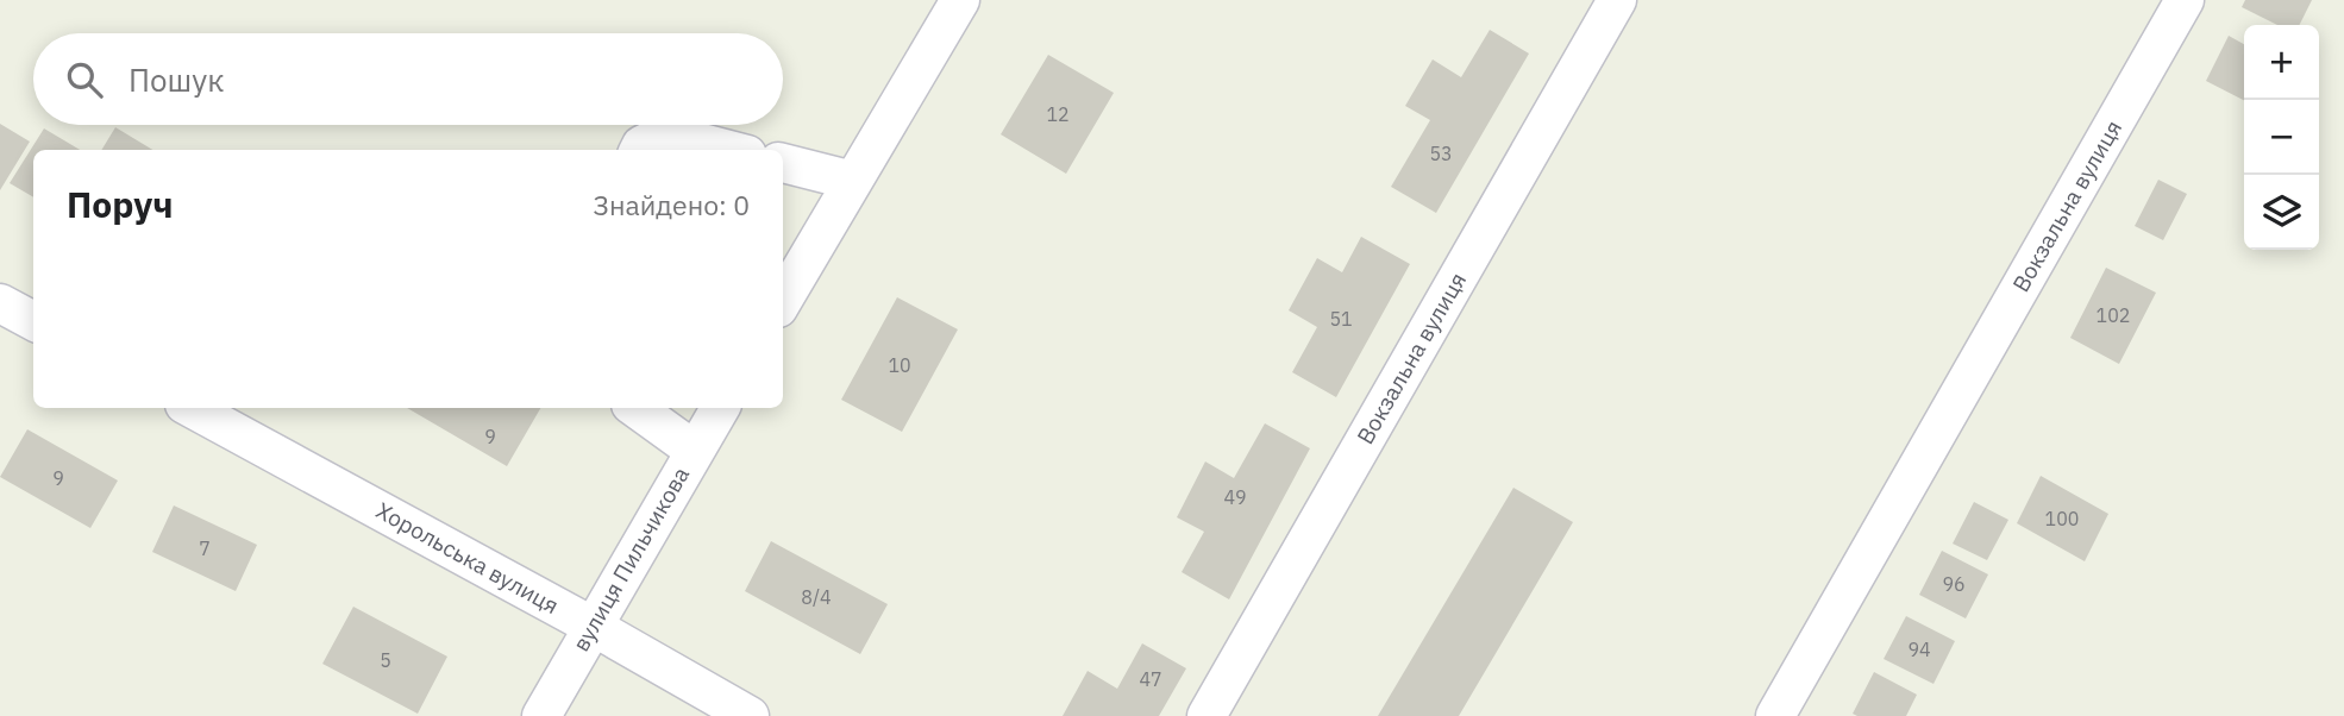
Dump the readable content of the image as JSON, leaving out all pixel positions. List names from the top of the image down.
{
  "streets": {
    "street": ["Вокзальна вулиця", "Хорольська вулиця", "вулиця Пильчикова"]
  },
  "crossings": [
    ["Хорольська вулиця", "вулиця Пильчикова"]
  ],
  "house_numbers": [
    "12",
    "53",
    "102",
    "51",
    "10",
    "9",
    "9",
    "49",
    "100",
    "7",
    "96",
    "8/4",
    "94",
    "5",
    "47"
  ],
  "page": {
    "map_buttons": ["+", "−"],
    "search": "Пошук",
    "heading": ["Поруч", "Знайдено: 0"]
  }
}
